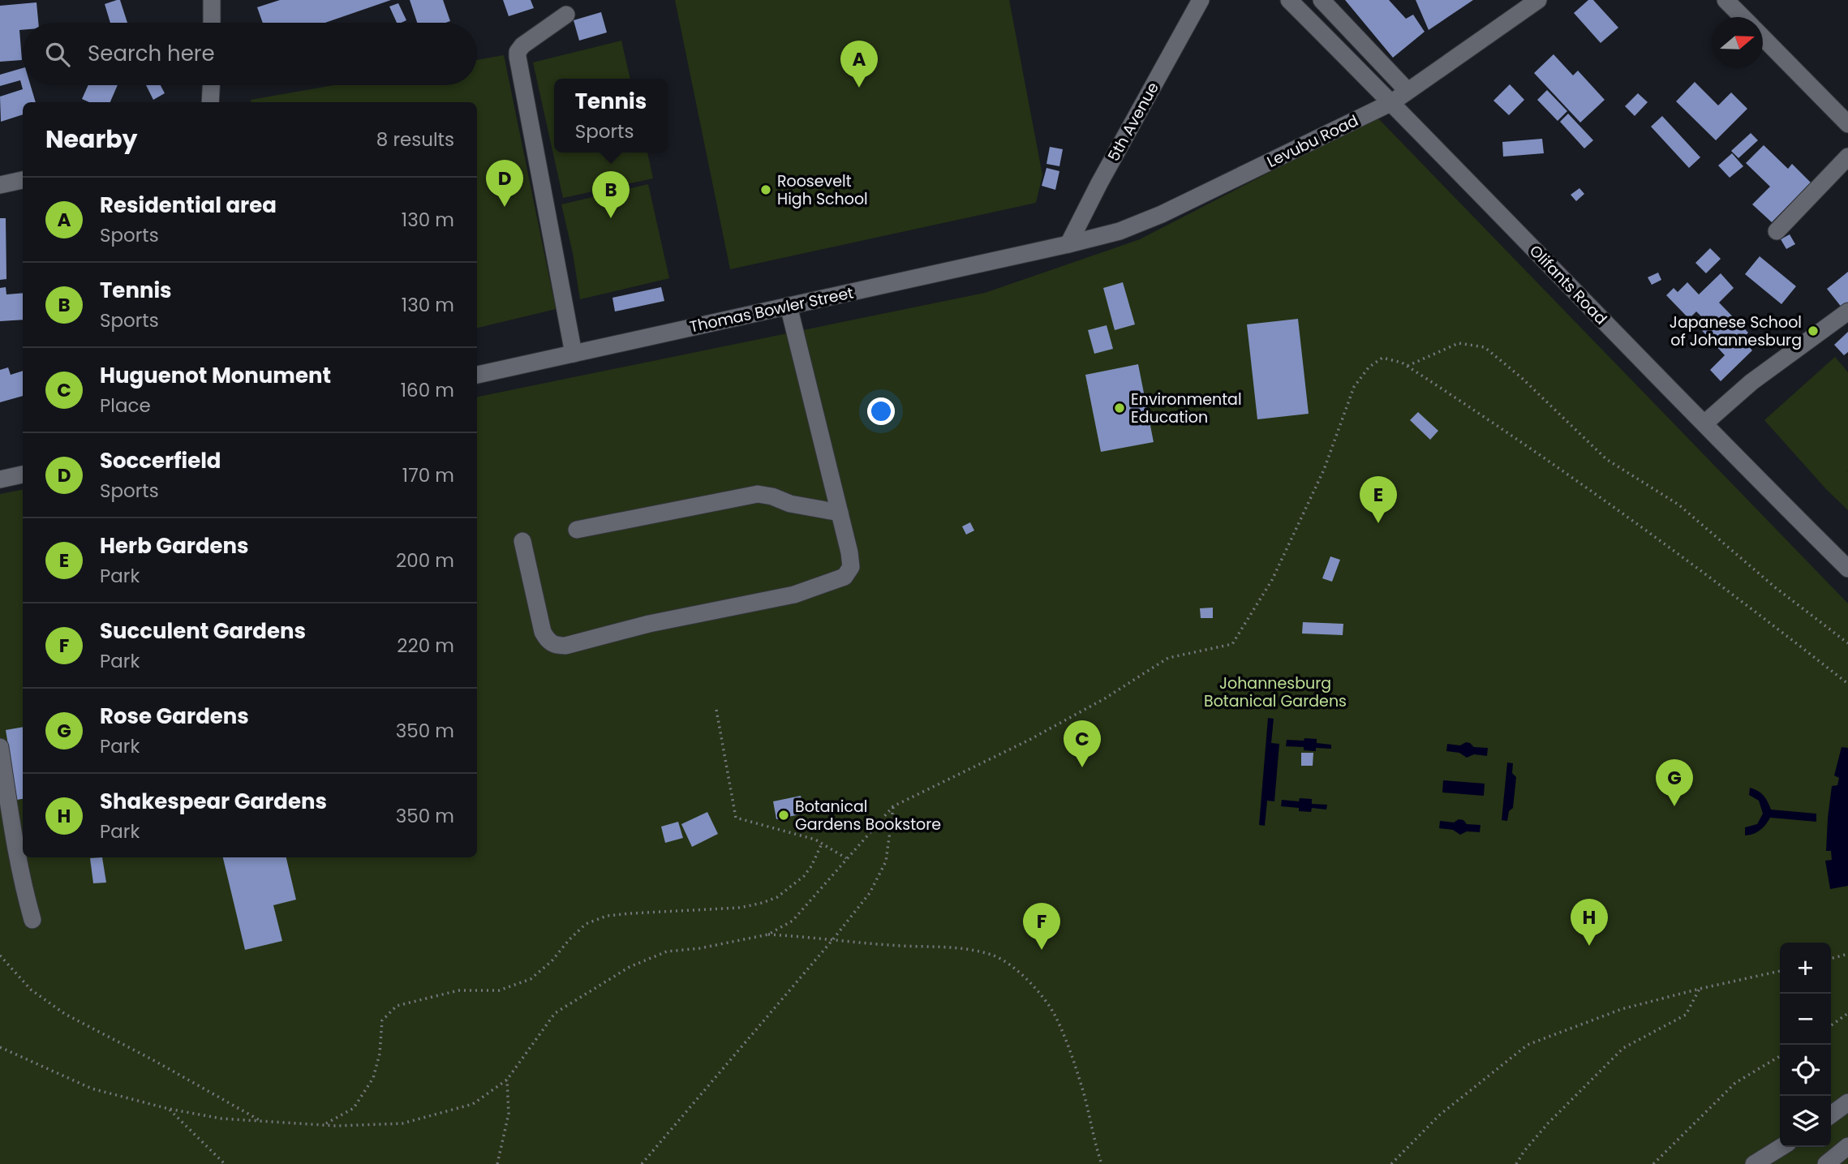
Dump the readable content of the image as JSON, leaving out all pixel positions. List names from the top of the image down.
{
  "streets": {
    "street": [
      "5th Avenue",
      "Levubu Road",
      "Olifants Road",
      "Thomas Bowler Street"
    ]
  },
  "crossings": [
    ["5th Avenue", "Levubu Road"],
    ["5th Avenue", "Thomas Bowler Street"],
    ["Levubu Road", "Olifants Road"],
    ["Levubu Road", "Thomas Bowler Street"]
  ],
  "parks": ["Johannesburg Botanical Gardens"],
  "places": [
    "Roosevelt High School",
    "Japanese School of Johannesburg",
    "Environmental Education",
    "Botanical Gardens Bookstore"
  ],
  "north": "right",
  "page": {
    "search": "Search here",
    "pins": [
      "A",
      "D",
      "B",
      "E",
      "C",
      "G",
      "H",
      "F"
    ],
    "popup": ["Tennis", "Sports"],
    "heading": ["Nearby", "8 results"],
    "list": [
      {
        "mark": "A",
        "name": "Residential area",
        "note": "Sports",
        "value": "130 m"
      },
      {
        "mark": "B",
        "name": "Tennis",
        "note": "Sports",
        "value": "130 m"
      },
      {
        "mark": "C",
        "name": "Huguenot Monument",
        "note": "Place",
        "value": "160 m"
      },
      {
        "mark": "D",
        "name": "Soccerfield",
        "note": "Sports",
        "value": "170 m"
      },
      {
        "mark": "E",
        "name": "Herb Gardens",
        "note": "Park",
        "value": "200 m"
      },
      {
        "mark": "F",
        "name": "Succulent Gardens",
        "note": "Park",
        "value": "220 m"
      },
      {
        "mark": "G",
        "name": "Rose Gardens",
        "note": "Park",
        "value": "350 m"
      },
      {
        "mark": "H",
        "name": "Shakespear Gardens",
        "note": "Park",
        "value": "350 m"
      }
    ],
    "map_buttons": ["+", "−"]
  }
}
